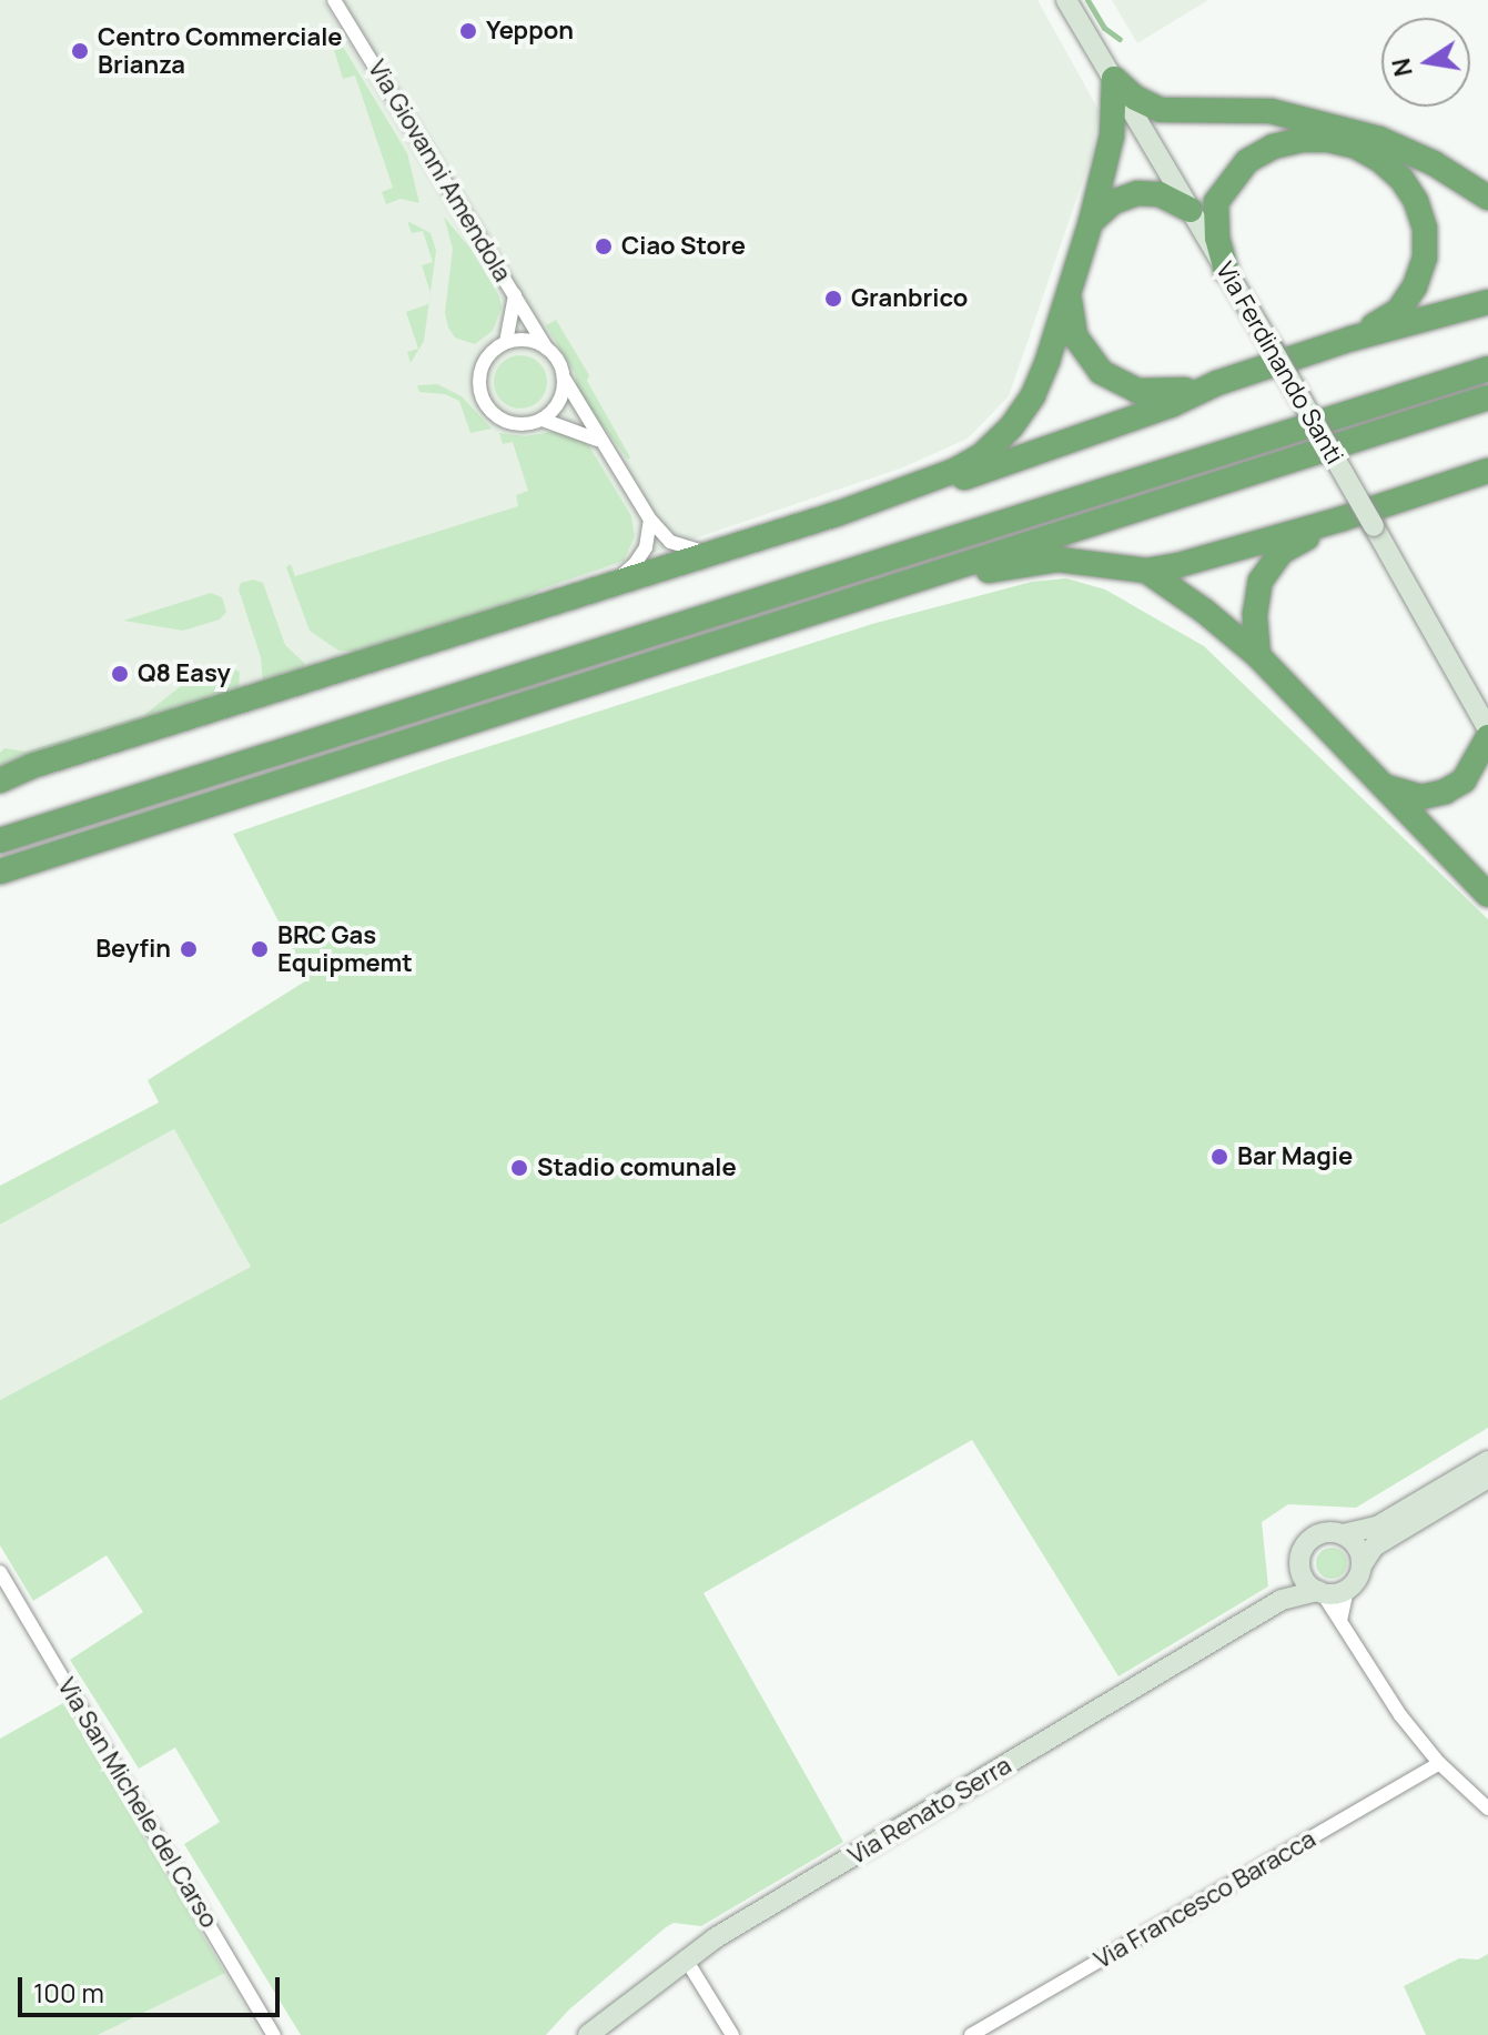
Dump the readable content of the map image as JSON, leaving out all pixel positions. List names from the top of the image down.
{
  "streets": {
    "street": [
      "Via Giovanni Amendola",
      "Via Ferdinando Santi",
      "Via San Michele del Carso",
      "Via Renato Serra",
      "Via Francesco Baracca"
    ]
  },
  "places": [
    "Yeppon",
    "Centro Commerciale Brianza",
    "Ciao Store",
    "Granbrico",
    "Q8 Easy",
    "Beyfin",
    "BRC Gas Equipmemt",
    "Bar Magie",
    "Stadio comunale"
  ],
  "scale_bar": "100 m",
  "north": "left"
}
